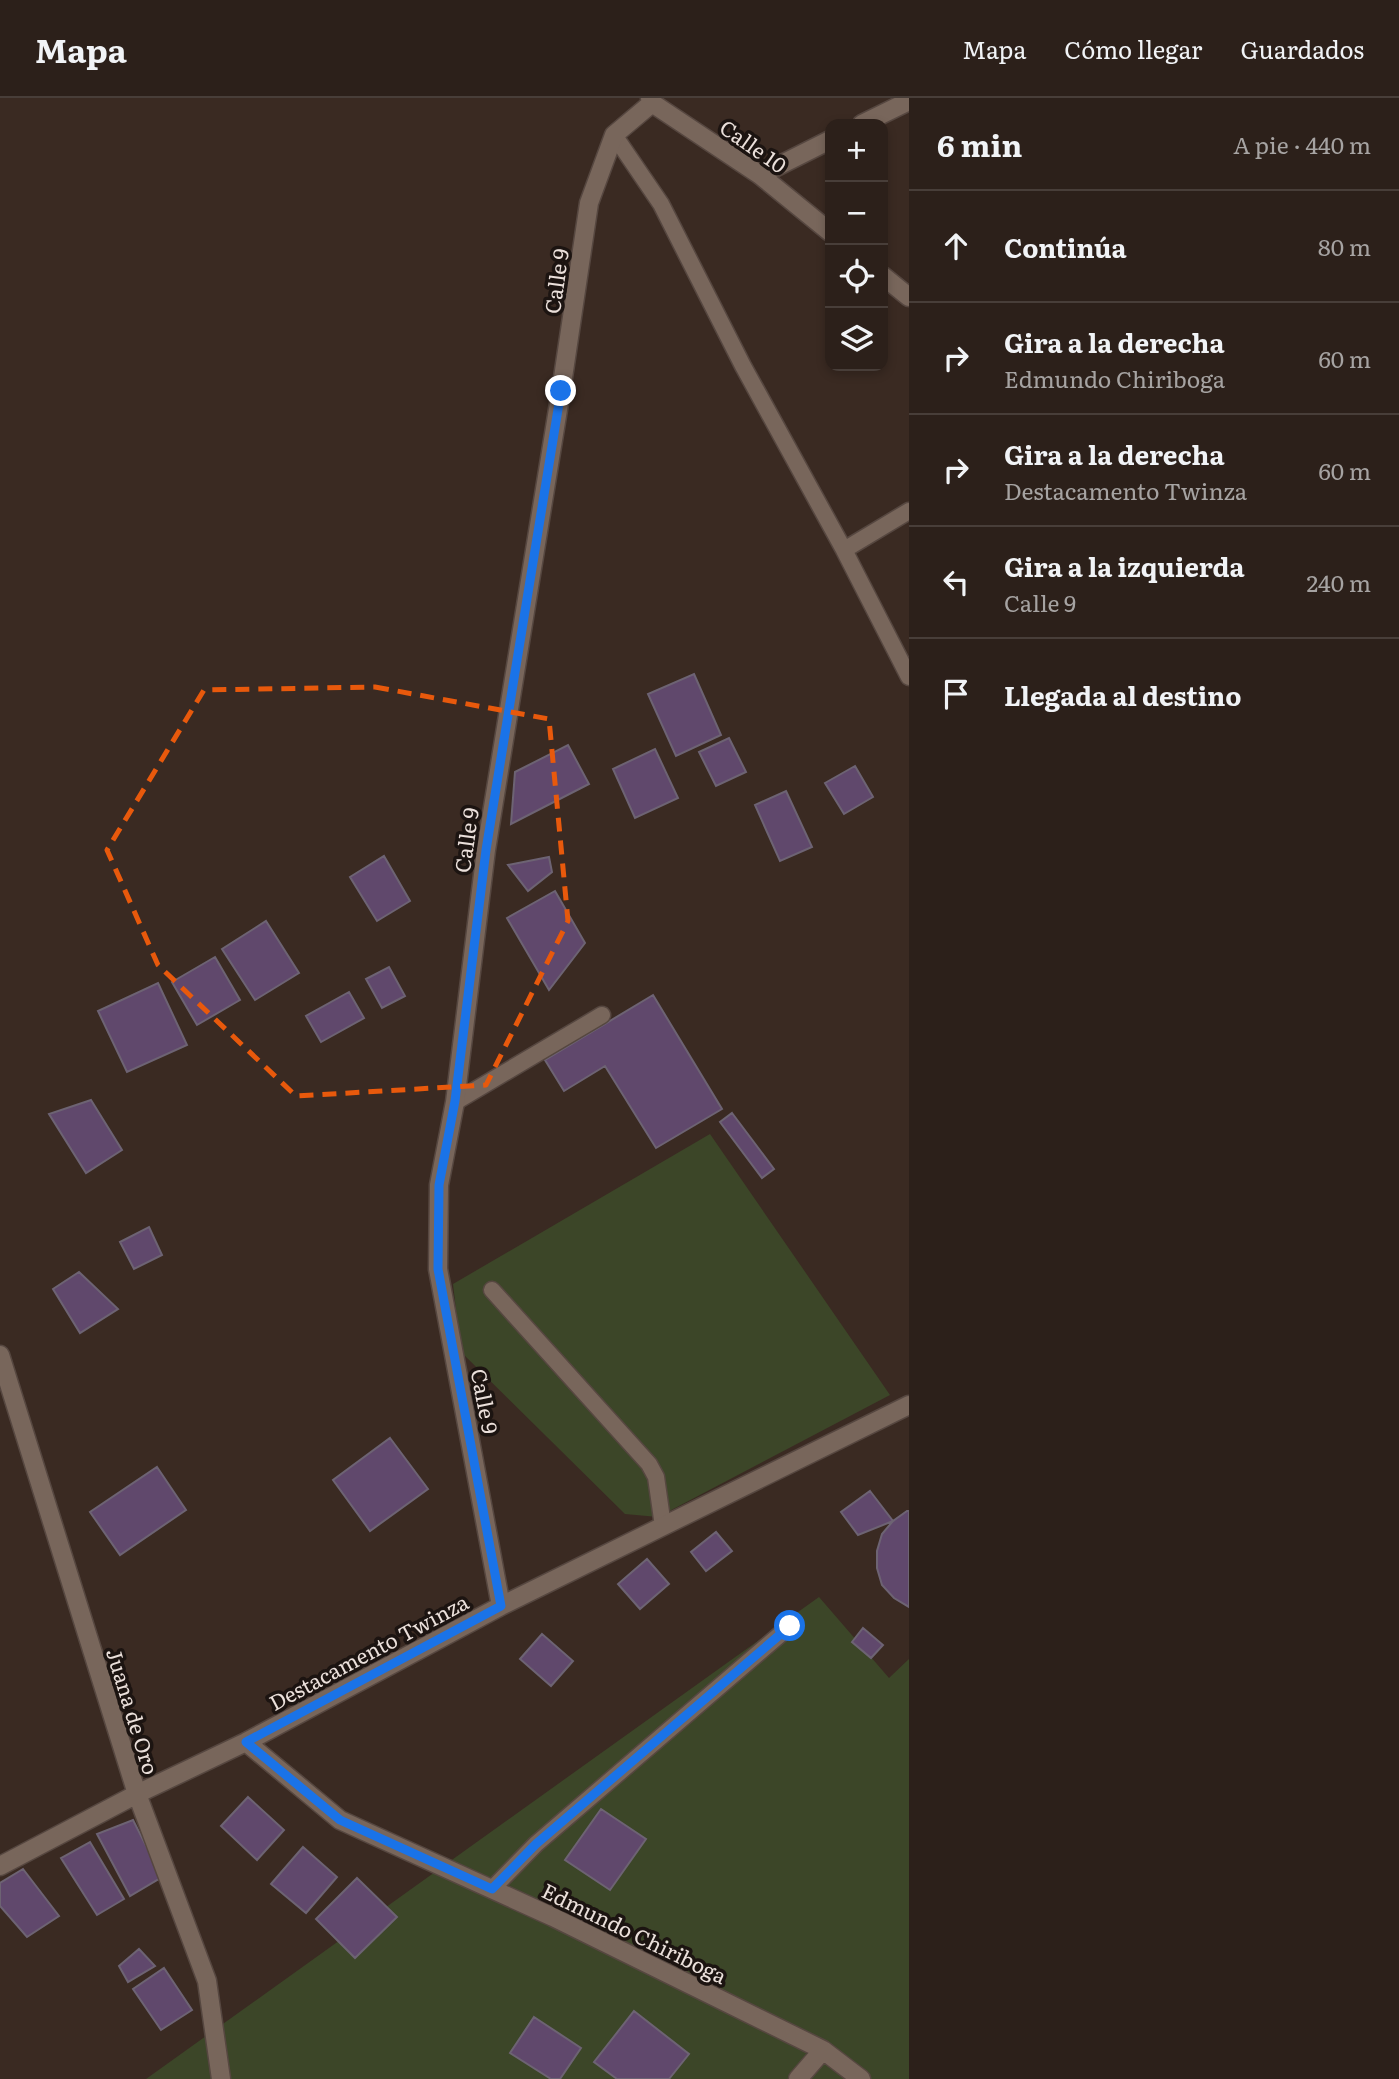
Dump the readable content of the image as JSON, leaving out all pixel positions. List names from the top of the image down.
{
  "streets": {
    "street": [
      "Calle 10",
      "Calle 9",
      "Destacamento Twinza",
      "Juana de Oro",
      "Edmundo Chiriboga"
    ]
  },
  "crossings": [
    ["Calle 10", "Calle 9"],
    ["Calle 9", "Destacamento Twinza"],
    ["Destacamento Twinza", "Juana de Oro"],
    ["Destacamento Twinza", "Edmundo Chiriboga"]
  ],
  "page": {
    "header": "Mapa",
    "nav": ["Mapa", "Cómo llegar", "Guardados"],
    "heading": ["6 min", "A pie · 440 m"],
    "map_buttons": ["+", "−"],
    "list": [
      ["Continúa", "80 m"],
      ["Gira a la derecha", "Edmundo Chiriboga", "60 m"],
      ["Gira a la derecha", "Destacamento Twinza", "60 m"],
      ["Gira a la izquierda", "Calle 9", "240 m"],
      "Llegada al destino"
    ]
  }
}
